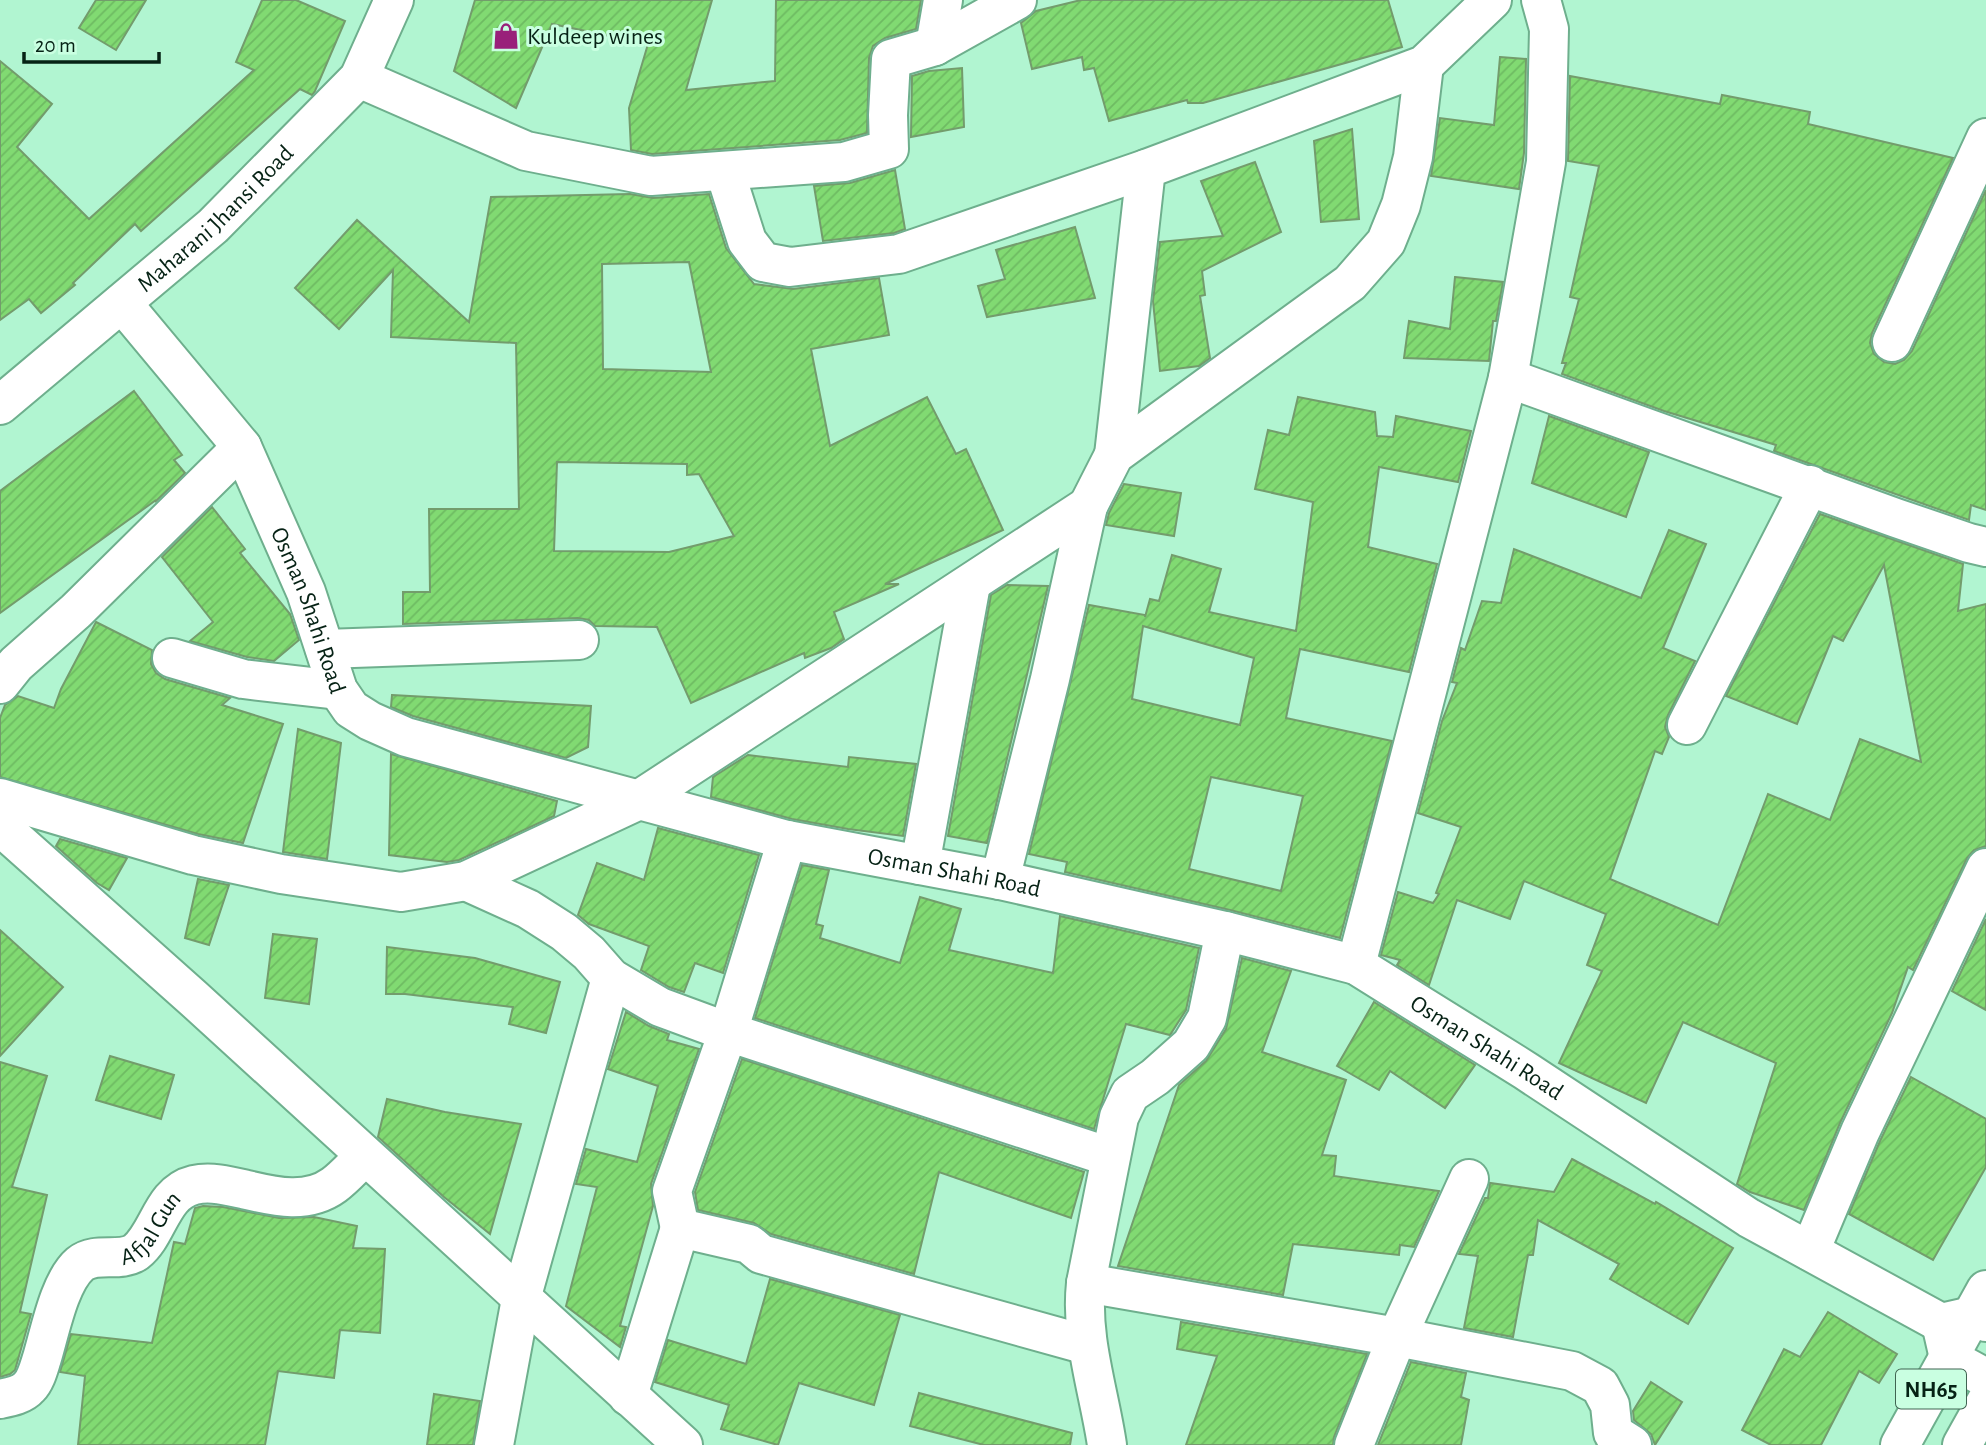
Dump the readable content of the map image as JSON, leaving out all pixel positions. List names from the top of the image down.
{
  "streets": {
    "main road": [
      "Maharani Jhansi Road",
      "Osman Shahi Road",
      "Afjal Gun",
      "NH65"
    ]
  },
  "crossings": [
    ["Maharani Jhansi Road", "Osman Shahi Road"],
    ["Osman Shahi Road", "NH65"]
  ],
  "places": {
    "shop": ["Kuldeep wines"]
  },
  "scale_bar": "20 m"
}
